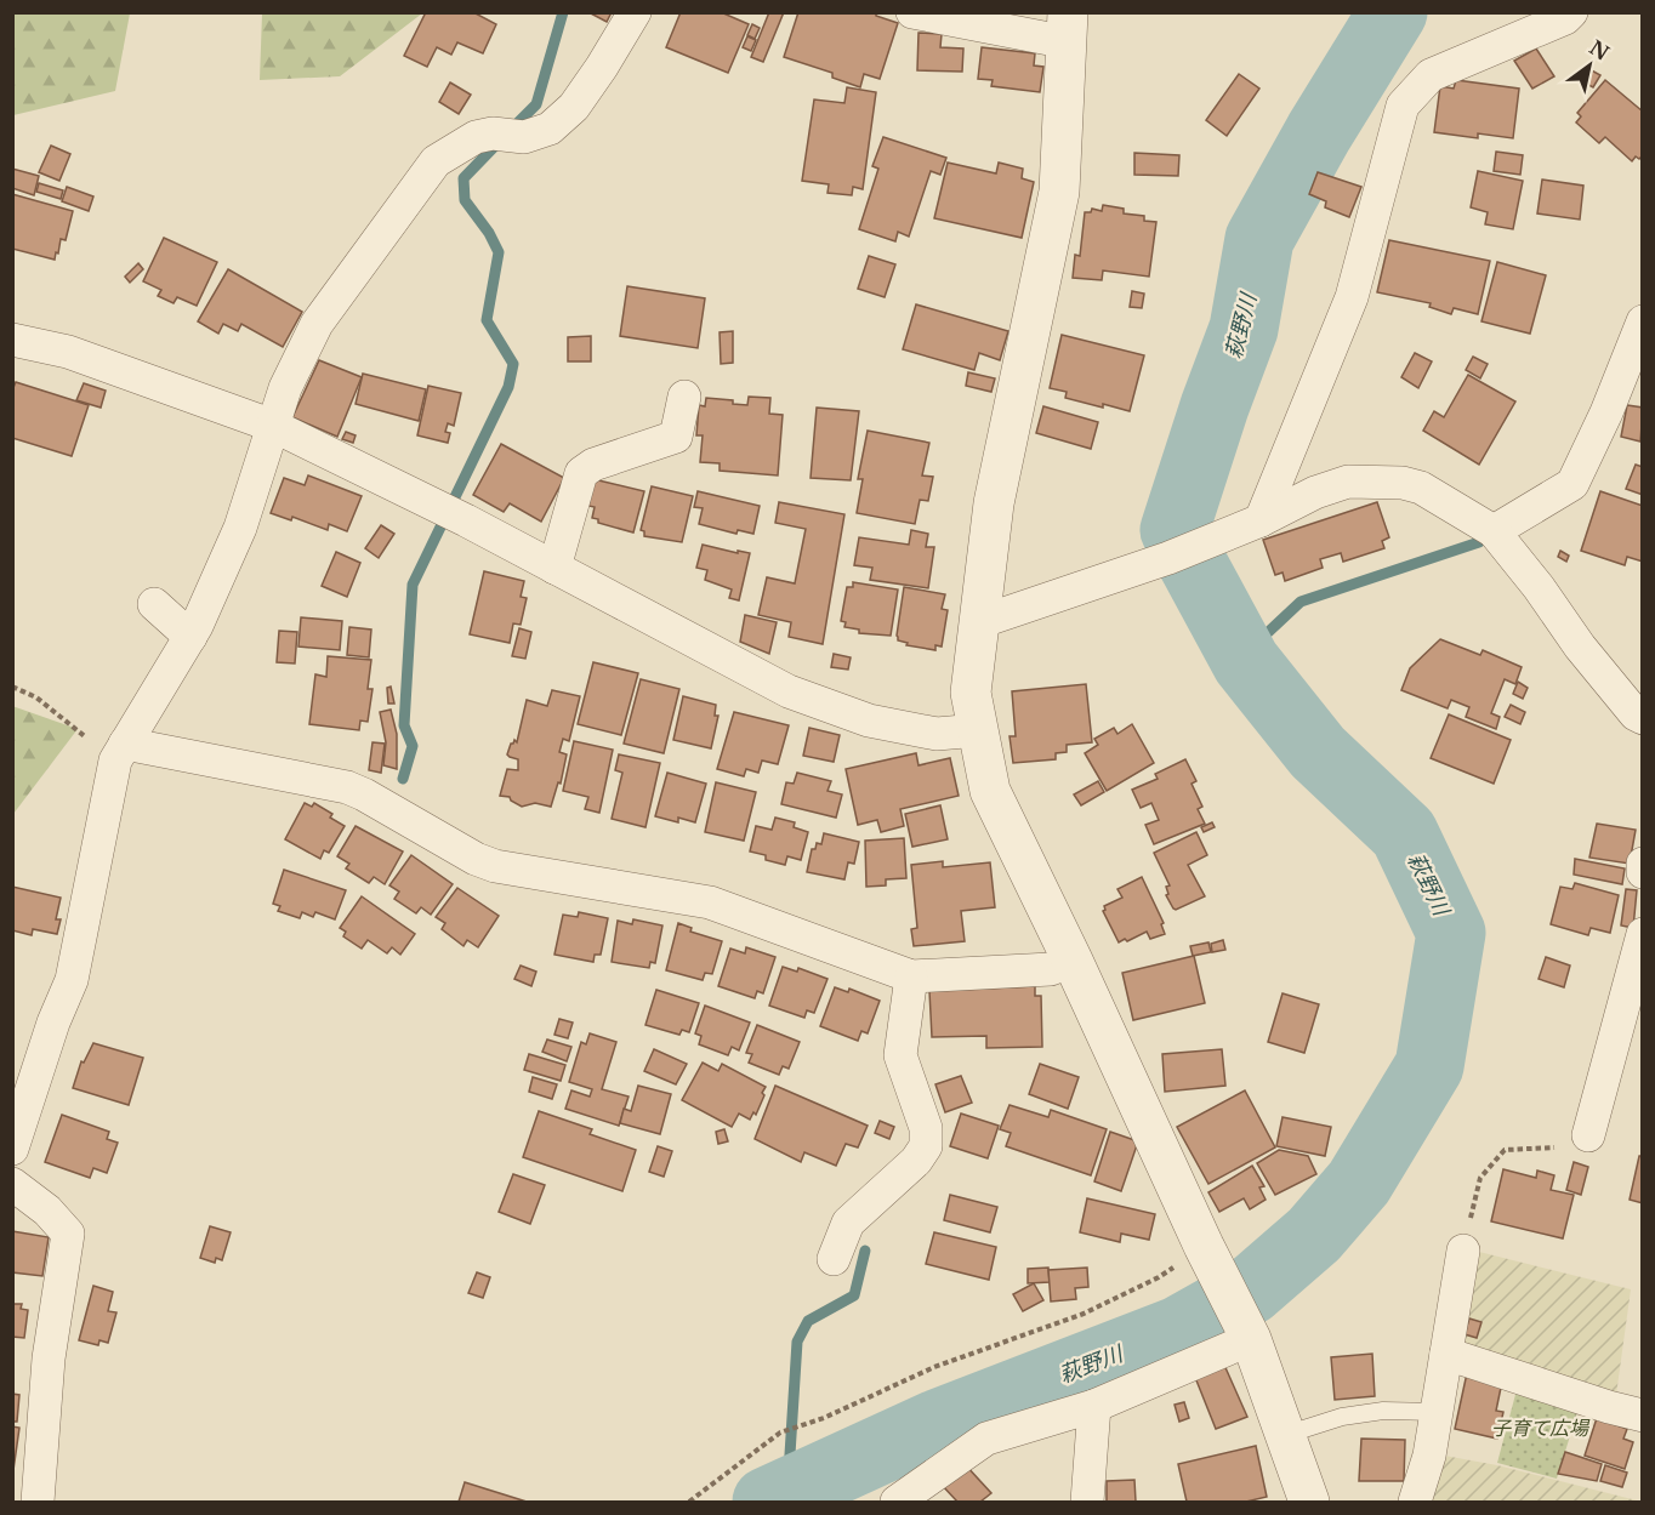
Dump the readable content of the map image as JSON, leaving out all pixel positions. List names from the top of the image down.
{
  "water": ["萩野川"],
  "parks": ["子育て広場"],
  "north": "top right"
}
